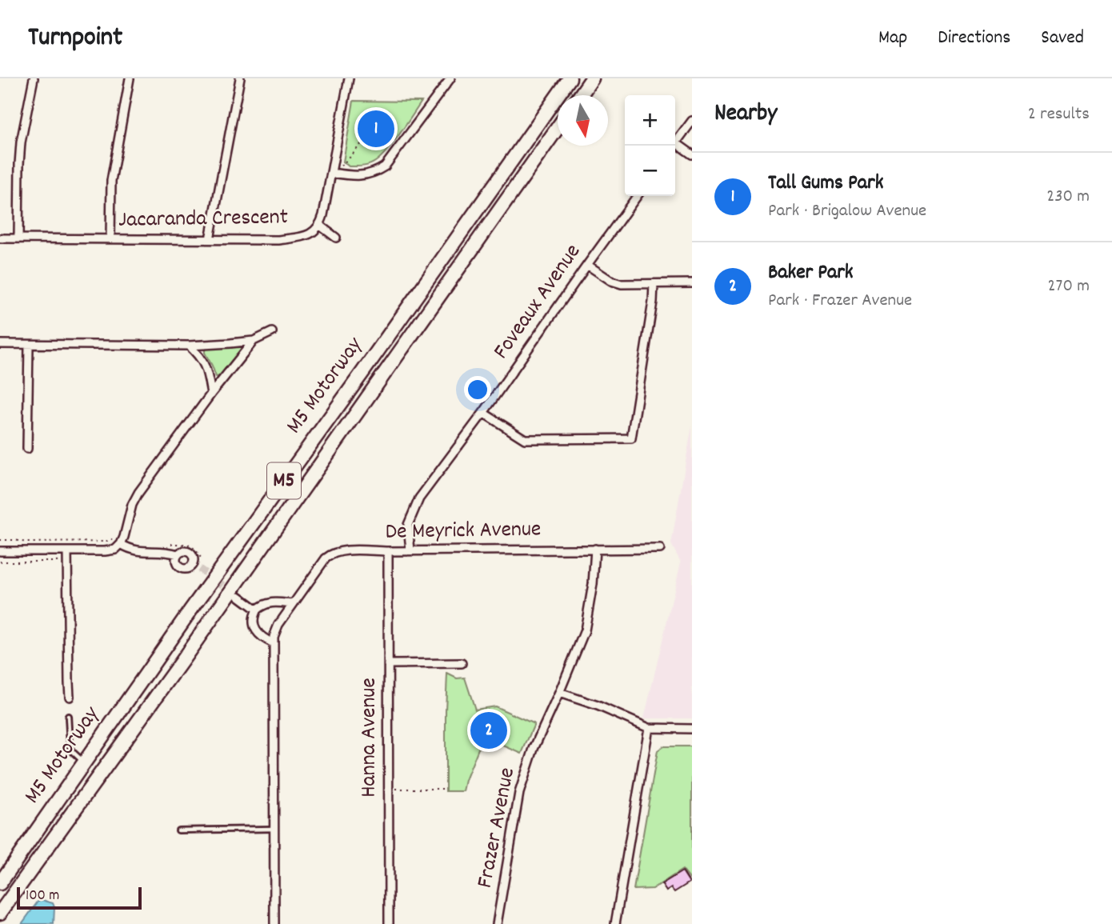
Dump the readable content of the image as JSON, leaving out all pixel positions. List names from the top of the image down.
{
  "streets": {
    "highway": ["M5 Motorway", "M5"],
    "street": [
      "Jacaranda Crescent",
      "Foveaux Avenue",
      "De Meyrick Avenue",
      "Hanna Avenue",
      "Frazer Avenue"
    ]
  },
  "crossings": [
    ["Foveaux Avenue", "De Meyrick Avenue"],
    ["De Meyrick Avenue", "Hanna Avenue"],
    ["De Meyrick Avenue", "Frazer Avenue"]
  ],
  "scale_bar": "100 m",
  "north": "bottom",
  "page": {
    "header": "Turnpoint",
    "nav": ["Map", "Directions", "Saved"],
    "heading": ["Nearby", "2 results"],
    "map_buttons": ["+", "−"],
    "pins": ["1", "2"],
    "list": [
      {
        "mark": "1",
        "name": "Tall Gums Park",
        "note": "Park · Brigalow Avenue",
        "value": "230 m"
      },
      {
        "mark": "2",
        "name": "Baker Park",
        "note": "Park · Frazer Avenue",
        "value": "270 m"
      }
    ],
    "scale": "100 m"
  }
}
